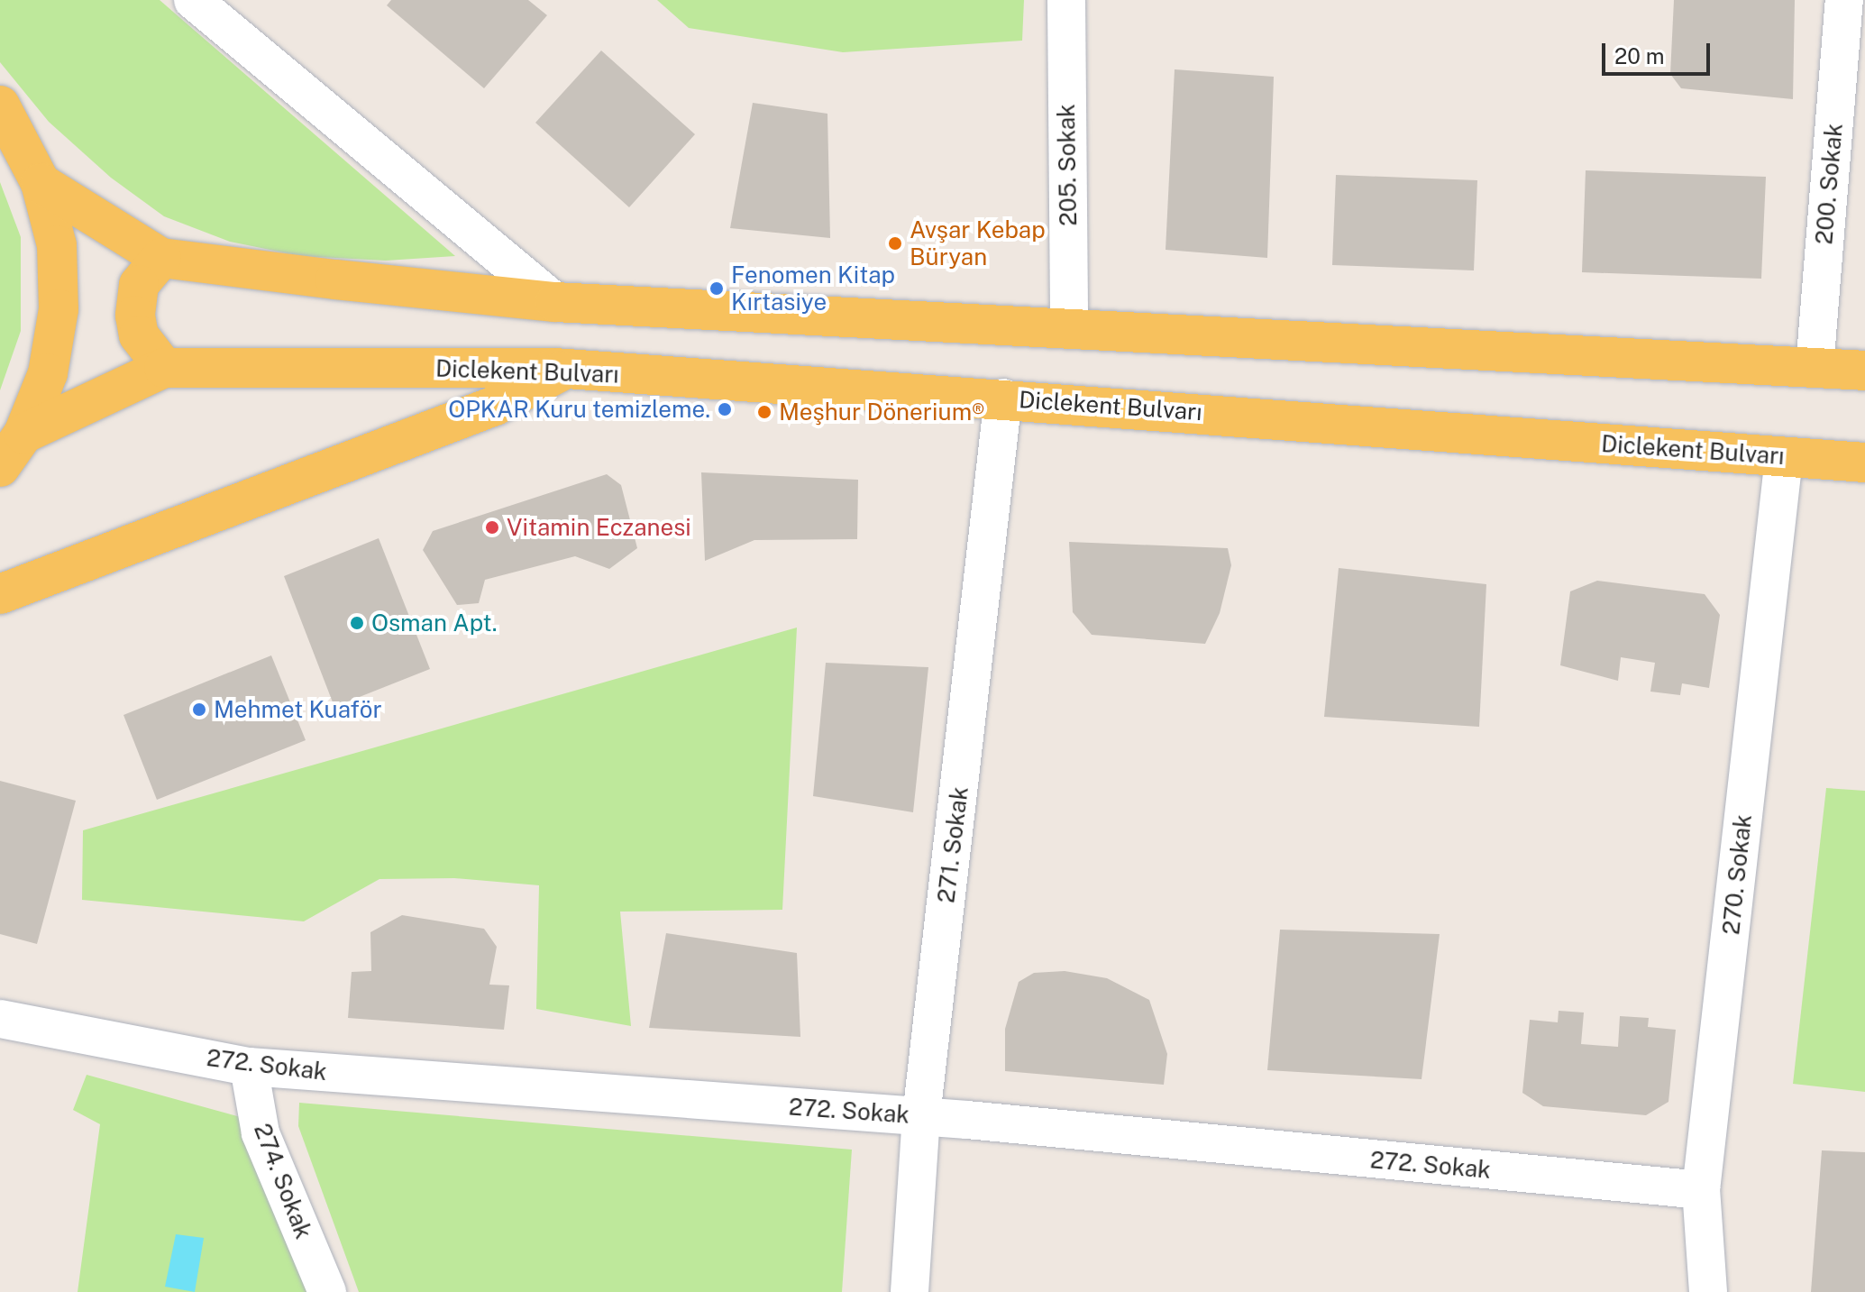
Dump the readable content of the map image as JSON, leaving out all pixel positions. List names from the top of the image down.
{
  "streets": {
    "main road": ["Diclekent Bulvarı"],
    "street": [
      "205. Sokak",
      "200. Sokak",
      "271. Sokak",
      "270. Sokak",
      "272. Sokak",
      "274. Sokak"
    ]
  },
  "crossings": [
    ["Diclekent Bulvarı", "271. Sokak"],
    ["Diclekent Bulvarı", "270. Sokak"],
    ["271. Sokak", "272. Sokak"],
    ["270. Sokak", "272. Sokak"],
    ["272. Sokak", "274. Sokak"]
  ],
  "places": [
    "Avşar Kebap Büryan",
    "Fenomen Kitap Kırtasiye",
    "OPKAR Kuru temizleme.",
    "Meşhur Dönerium®",
    "Vitamin Eczanesi",
    "Osman Apt.",
    "Mehmet Kuaför"
  ],
  "scale_bar": "20 m"
}
